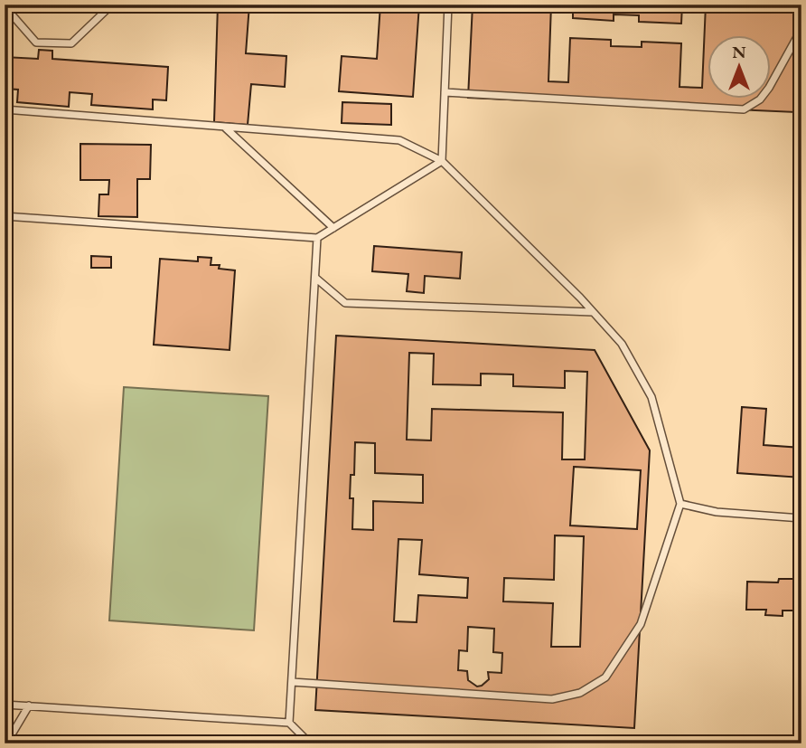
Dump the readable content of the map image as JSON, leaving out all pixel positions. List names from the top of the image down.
{
  "north": "top"
}
